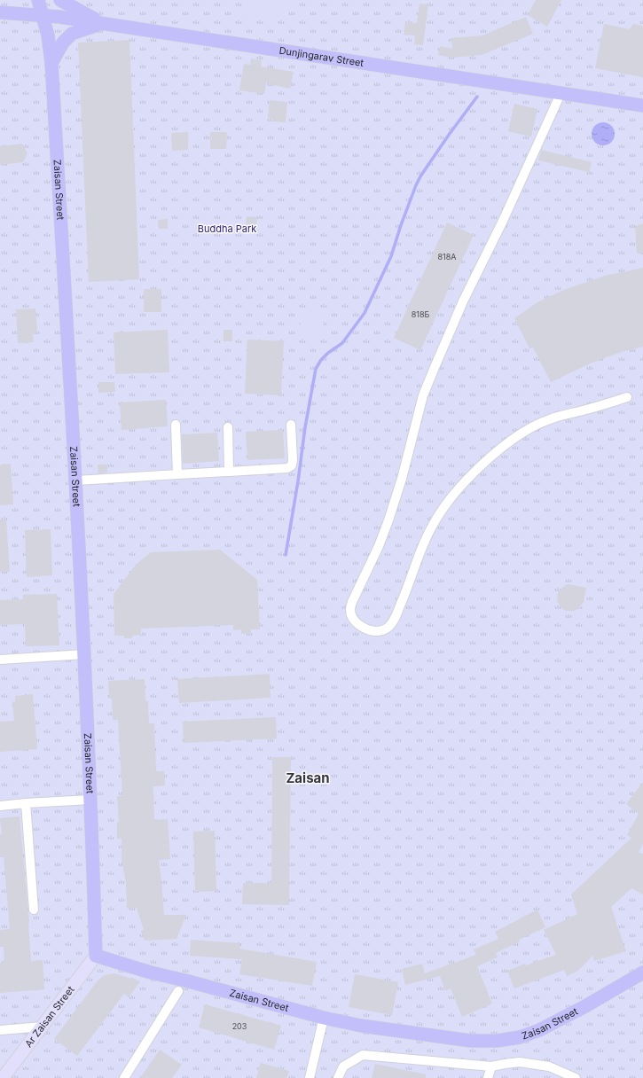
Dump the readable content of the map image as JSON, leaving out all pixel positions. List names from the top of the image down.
{
  "streets": {
    "main road": ["Dunjingarav Street", "Zaisan Street"],
    "street": ["Ar Zaisan Street"]
  },
  "crossings": [
    ["Dunjingarav Street", "Zaisan Street"],
    ["Zaisan Street", "Ar Zaisan Street"]
  ],
  "districts": ["Zaisan"],
  "parks": ["Buddha Park"],
  "house_numbers": ["818А", "818Б", "203"]
}
